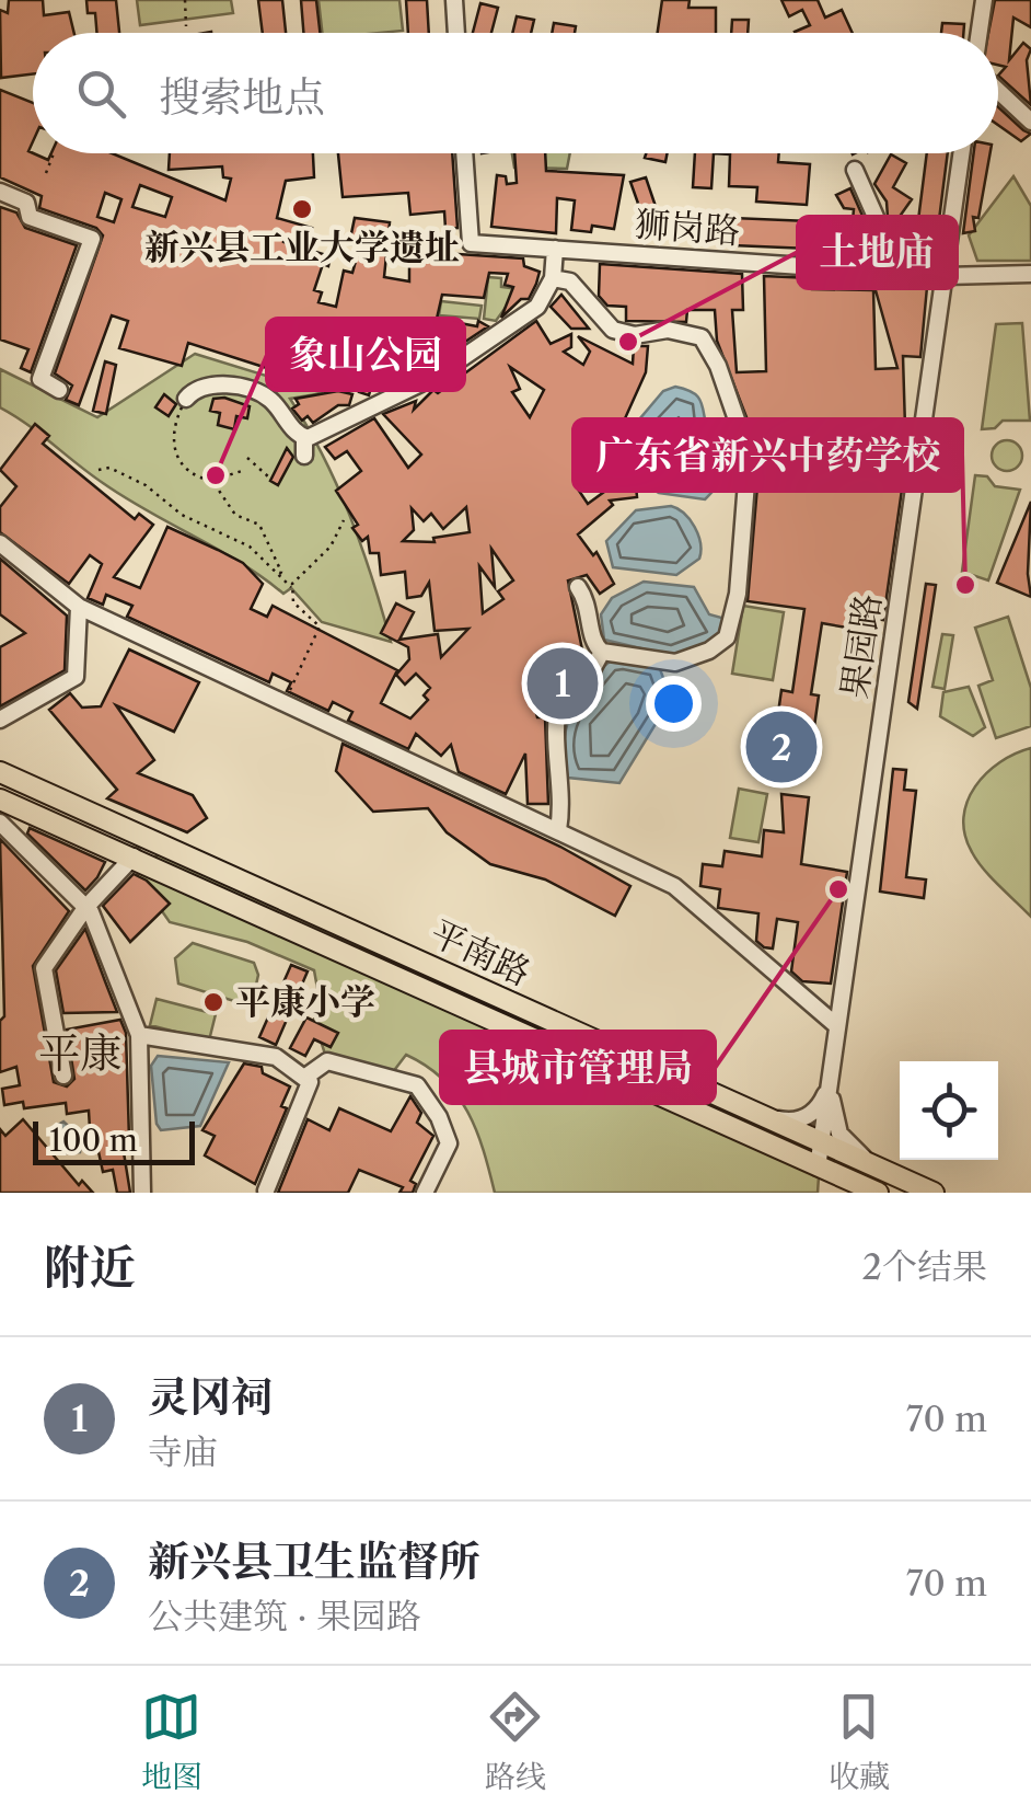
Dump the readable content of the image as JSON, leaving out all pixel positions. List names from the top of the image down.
{
  "streets": {
    "main road": ["平南路"],
    "street": ["狮岗路", "果园路"]
  },
  "crossings": [
    ["狮岗路", "果园路"],
    ["果园路", "平南路"]
  ],
  "districts": ["平康"],
  "places": [
    "新兴县工业大学遗址",
    "土地庙",
    "象山公园",
    "广东省新兴中药学校",
    "县城市管理局",
    "平康小学"
  ],
  "scale_bar": "100 m",
  "page": {
    "search": "搜索地点",
    "pins": ["1", "2"],
    "scale": "100 m",
    "heading": ["附近", "2个结果"],
    "list": [
      {
        "mark": "1",
        "name": "灵冈祠",
        "note": "寺庙",
        "value": "70 m"
      },
      {
        "mark": "2",
        "name": "新兴县卫生监督所",
        "note": "公共建筑 · 果园路",
        "value": "70 m"
      }
    ],
    "nav": ["地图", "路线", "收藏"]
  }
}
